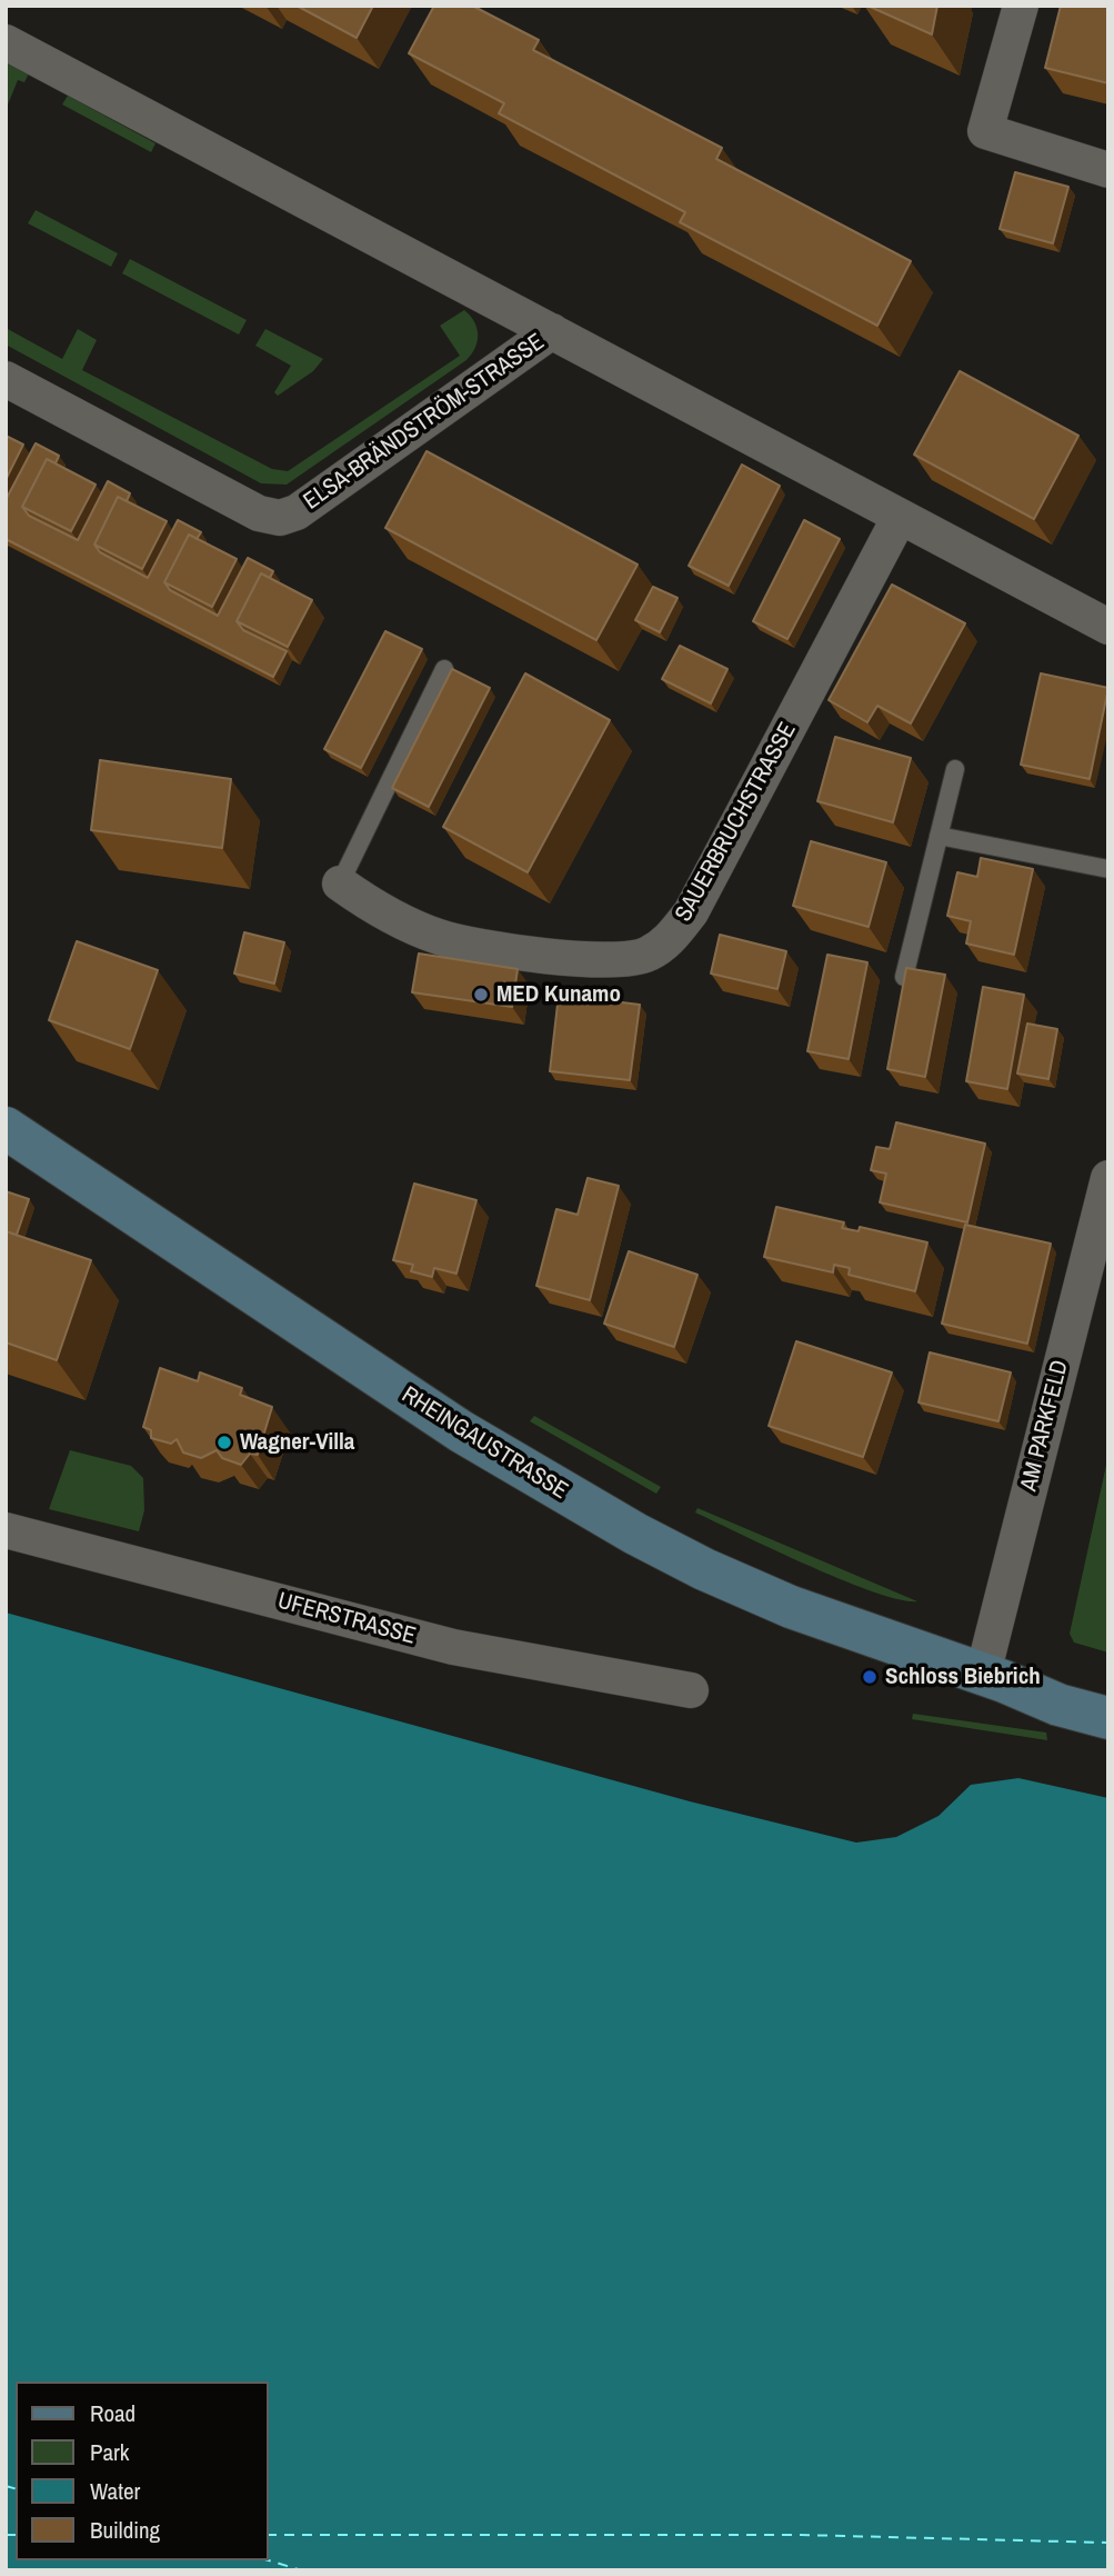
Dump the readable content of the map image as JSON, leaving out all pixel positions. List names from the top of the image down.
{
  "streets": {
    "street": [
      "ELSA-BRÄNDSTRÖM-STRASSE",
      "SAUERBRUCHSTRASSE",
      "AM PARKFELD",
      "RHEINGAUSTRASSE",
      "UFERSTRASSE"
    ]
  },
  "crossings": [
    ["ELSA-BRÄNDSTRÖM-STRASSE", "SAUERBRUCHSTRASSE"],
    ["AM PARKFELD", "RHEINGAUSTRASSE"]
  ],
  "places": ["MED Kunamo", "Wagner-Villa", "Schloss Biebrich"],
  "legend": [
    "Road",
    "Park",
    "Water",
    "Building"
  ]
}
